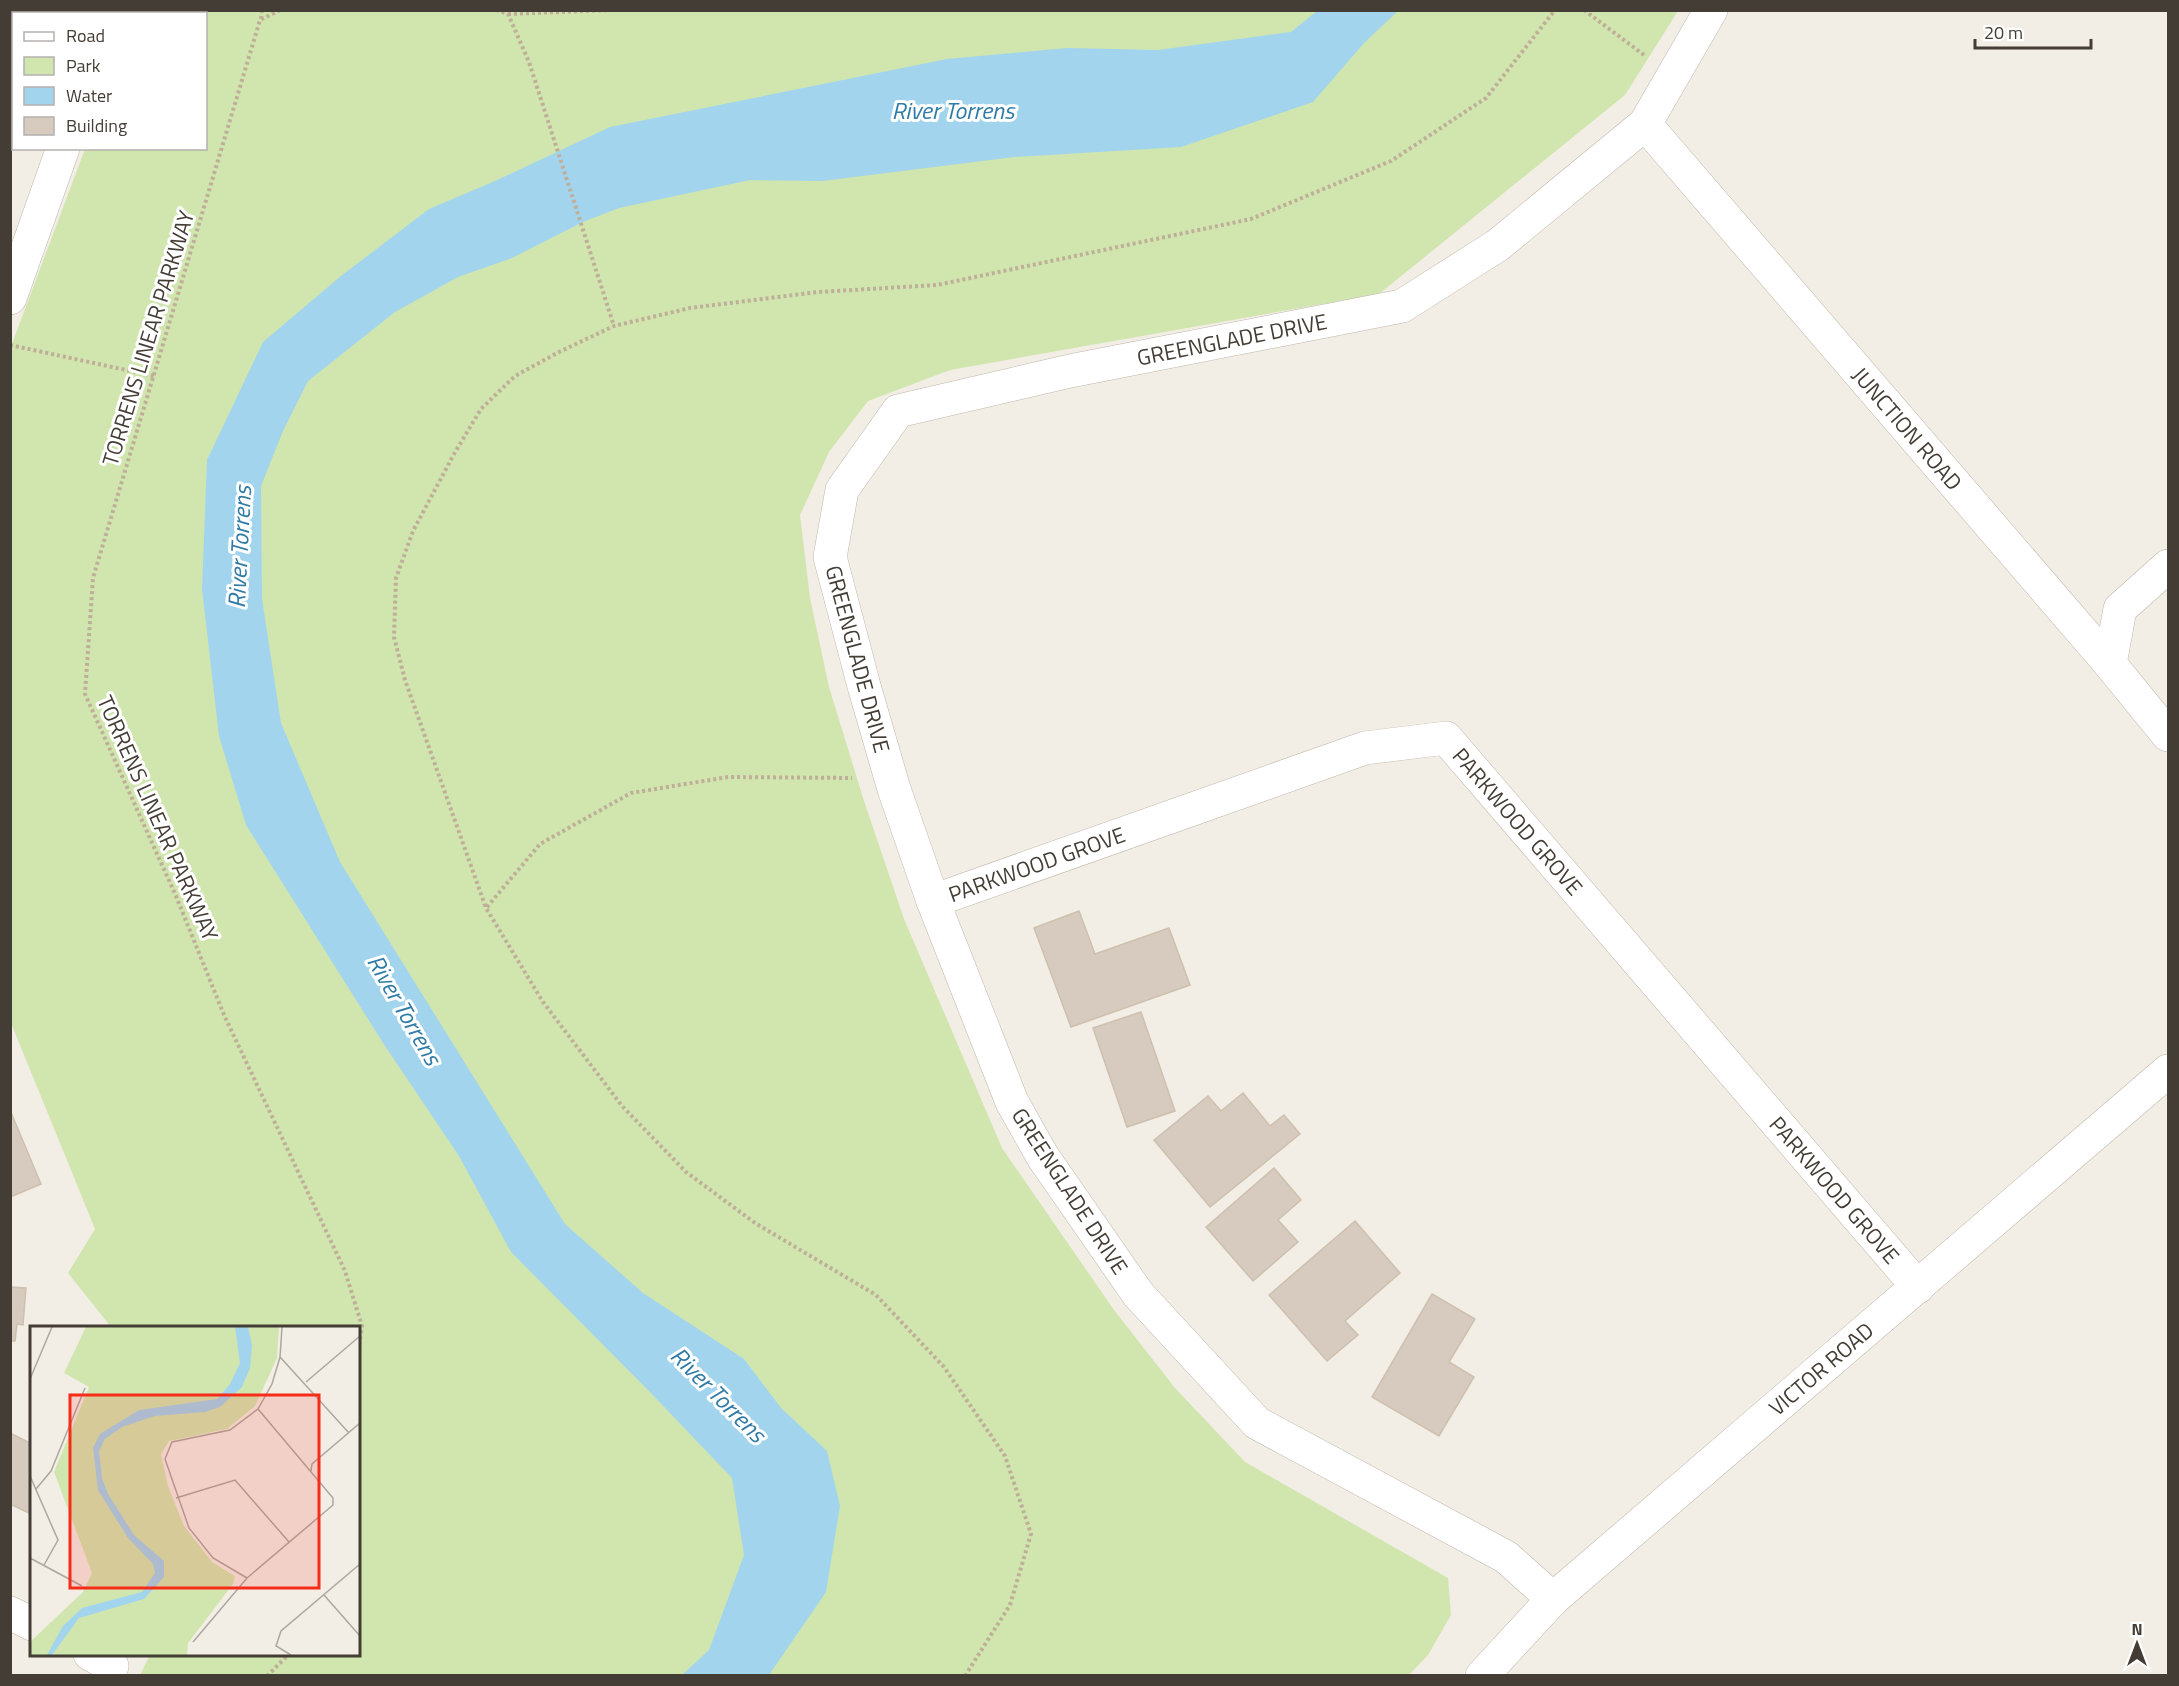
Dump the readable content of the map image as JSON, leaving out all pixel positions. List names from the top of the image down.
{
  "streets": {
    "street": [
      "GREENGLADE DRIVE",
      "JUNCTION ROAD",
      "PARKWOOD GROVE",
      "VICTOR ROAD"
    ],
    "path": ["TORRENS LINEAR PARKWAY"]
  },
  "crossings": [
    ["GREENGLADE DRIVE", "JUNCTION ROAD"],
    ["GREENGLADE DRIVE", "PARKWOOD GROVE"],
    ["GREENGLADE DRIVE", "VICTOR ROAD"],
    ["PARKWOOD GROVE", "VICTOR ROAD"]
  ],
  "water": ["River Torrens"],
  "legend": [
    "Road",
    "Park",
    "Water",
    "Building"
  ],
  "scale_bar": "20 m",
  "north": "top"
}
